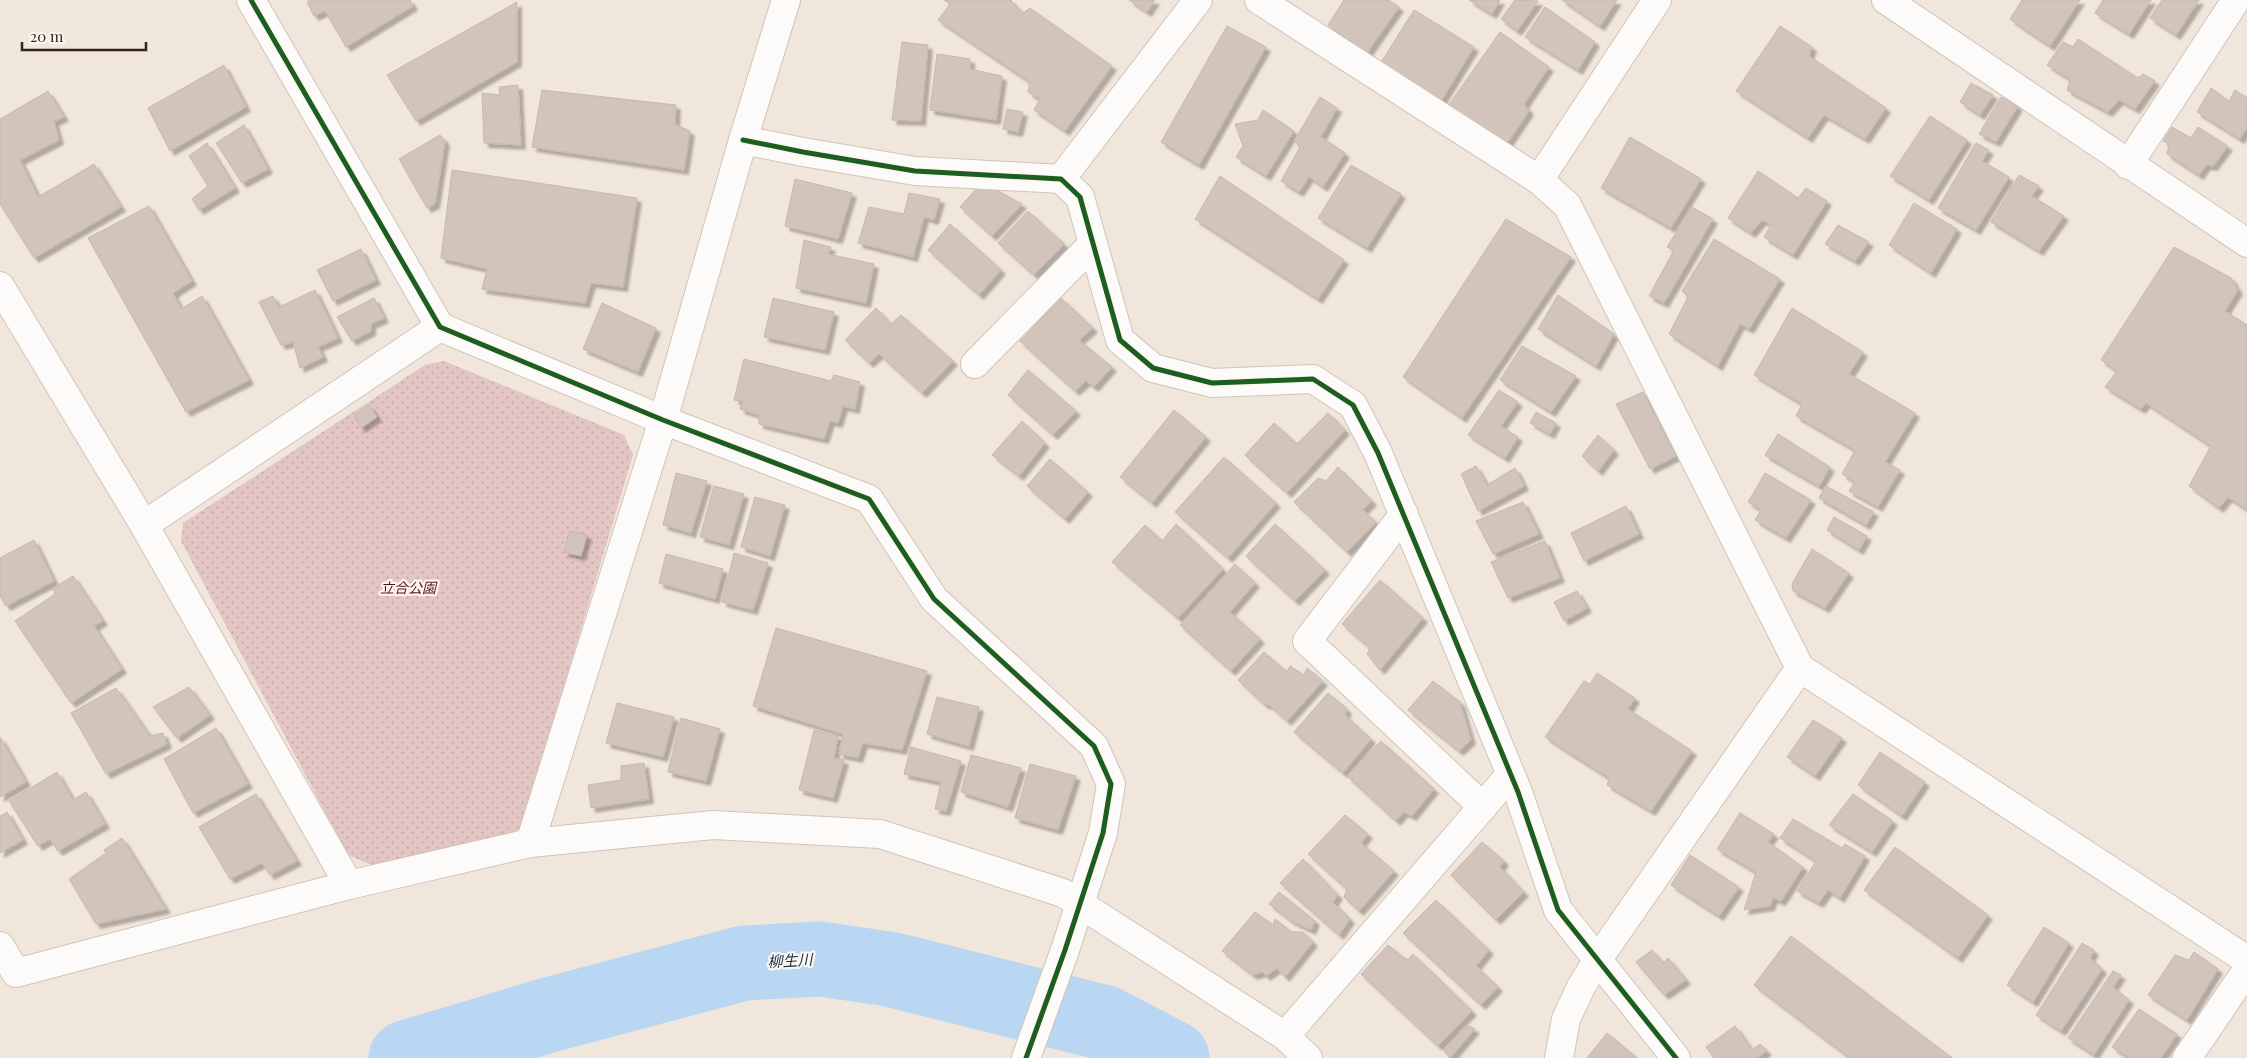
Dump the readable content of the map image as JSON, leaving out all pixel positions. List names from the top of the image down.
{
  "water": ["柳生川"],
  "parks": ["立合公園"],
  "scale_bar": "20 m"
}
